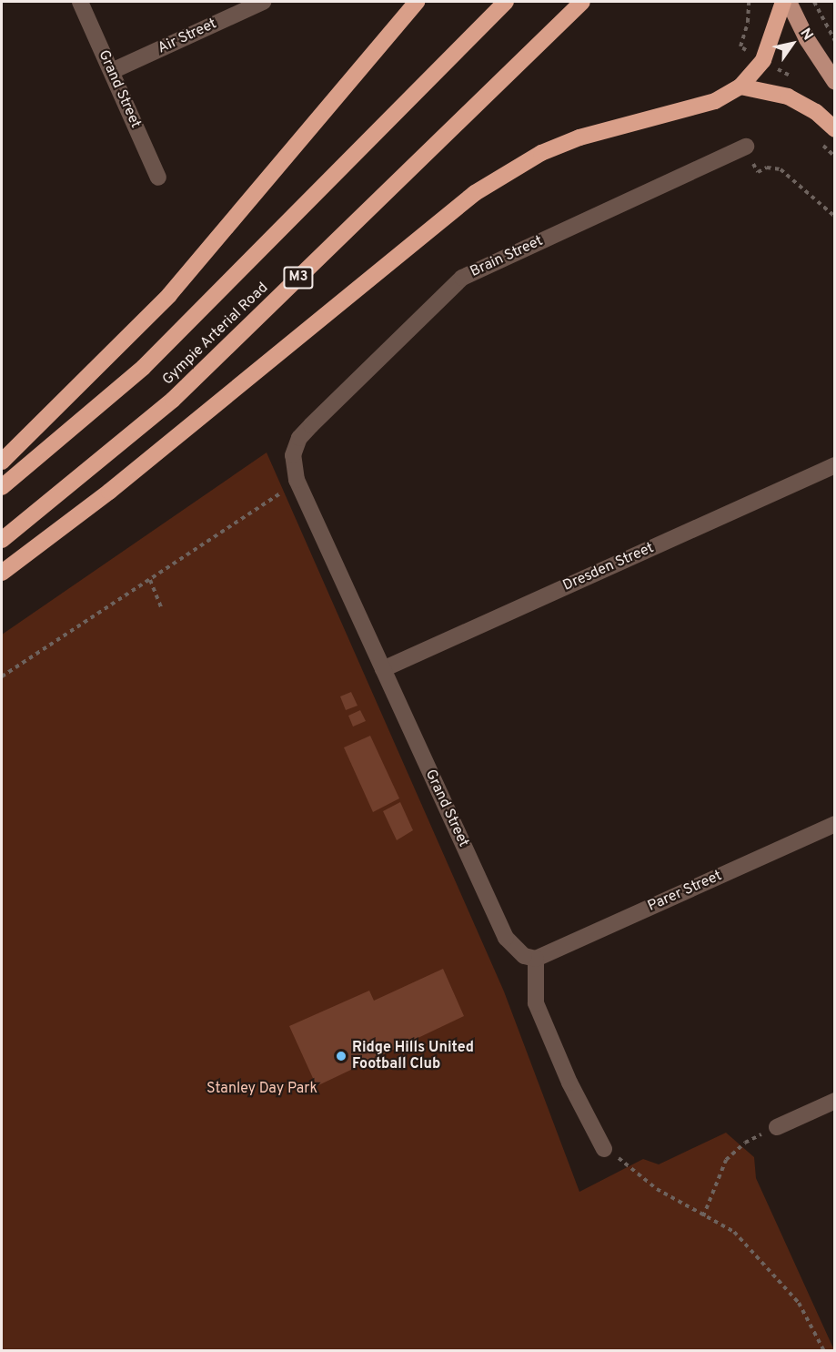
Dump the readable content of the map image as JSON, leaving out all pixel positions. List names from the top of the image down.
{
  "streets": {
    "highway": ["M3", "Gympie Arterial Road"],
    "street": [
      "Air Street",
      "Grand Street",
      "Brain Street",
      "Dresden Street",
      "Parer Street"
    ]
  },
  "crossings": [
    ["Air Street", "Grand Street"],
    ["Grand Street", "Brain Street"],
    ["Grand Street", "Dresden Street"],
    ["Grand Street", "Parer Street"]
  ],
  "parks": ["Stanley Day Park"],
  "places": ["Ridge Hills United Football Club"],
  "north": "top right"
}
